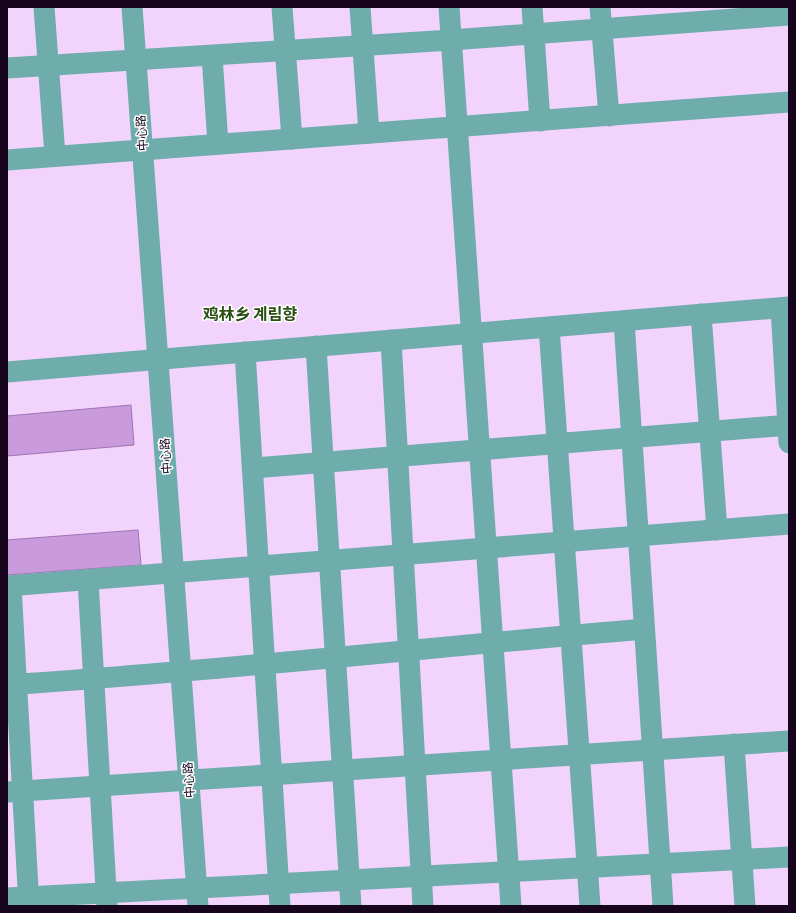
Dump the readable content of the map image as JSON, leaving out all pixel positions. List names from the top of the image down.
{
  "streets": {
    "street": ["中心路"]
  },
  "districts": ["鸡林乡 계림향"]
}
